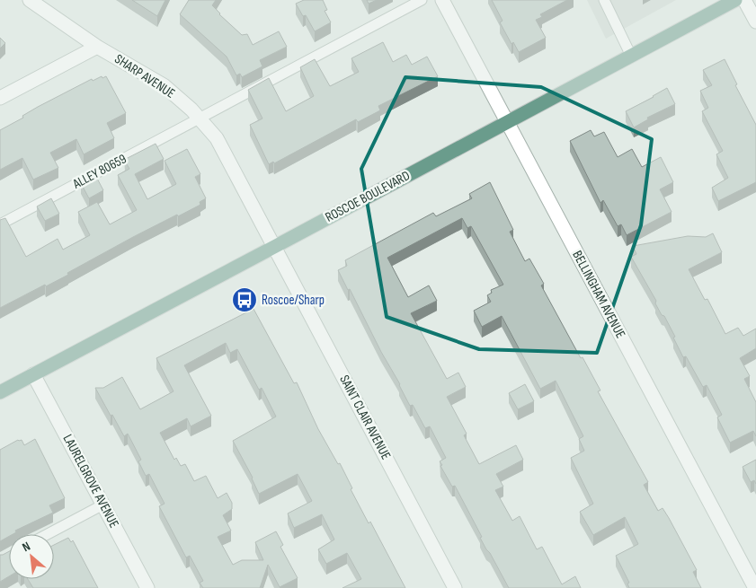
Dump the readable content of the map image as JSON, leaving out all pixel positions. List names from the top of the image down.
{
  "streets": {
    "main road": ["ROSCOE BOULEVARD"],
    "street": [
      "SHARP AVENUE",
      "BELLINGHAM AVENUE",
      "SAINT CLAIR AVENUE",
      "LAURELGROVE AVENUE"
    ],
    "lane": ["ALLEY 80659"]
  },
  "crossings": [
    ["SHARP AVENUE", "ALLEY 80659"],
    ["SHARP AVENUE", "ROSCOE BOULEVARD"],
    ["SHARP AVENUE", "SAINT CLAIR AVENUE"],
    ["ROSCOE BOULEVARD", "BELLINGHAM AVENUE"],
    ["ROSCOE BOULEVARD", "SAINT CLAIR AVENUE"],
    ["ROSCOE BOULEVARD", "LAURELGROVE AVENUE"]
  ],
  "places": {
    "bus stop": ["Roscoe/Sharp"]
  },
  "north": "top left"
}
